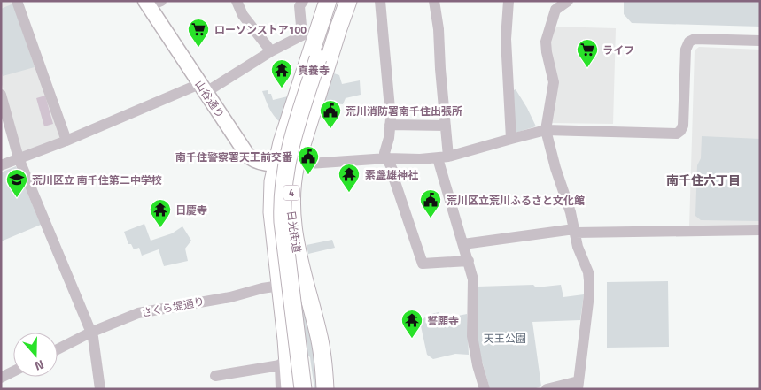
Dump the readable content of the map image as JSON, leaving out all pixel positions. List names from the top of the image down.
{
  "streets": {
    "highway": ["4", "日光街道"],
    "main road": ["山谷通り"],
    "street": ["さくら堤通り"]
  },
  "crossings": [
    ["山谷通り", "日光街道"],
    ["日光街道", "さくら堤通り"]
  ],
  "districts": ["南千住六丁目"],
  "parks": ["天王公園"],
  "places": {
    "supermarket": ["ローソンストア100", "ライフ"],
    "temple": [
      "真養寺",
      "素盞雄神社",
      "日慶寺",
      "誓願寺"
    ],
    "public building": ["荒川消防署南千住出張所", "南千住警察署天王前交番", "荒川区立荒川ふるさと文化館"],
    "school or university": ["荒川区立 南千住第二中学校"]
  },
  "north": "bottom"
}
